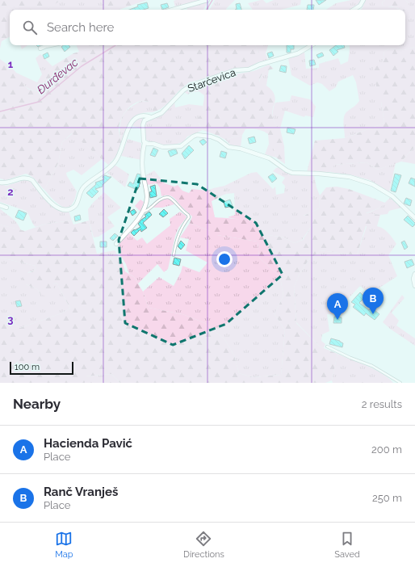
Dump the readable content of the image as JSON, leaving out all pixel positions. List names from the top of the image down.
{
  "streets": {
    "street": ["Starčevica"]
  },
  "water": ["Đurđevac"],
  "scale_bar": "100 m",
  "page": {
    "search": "Search here",
    "pins": ["B", "A"],
    "scale": "100 m",
    "heading": ["Nearby", "2 results"],
    "list": [
      {
        "mark": "A",
        "name": "Hacienda Pavić",
        "note": "Place",
        "value": "200 m"
      },
      {
        "mark": "B",
        "name": "Ranč Vranješ",
        "note": "Place",
        "value": "250 m"
      }
    ],
    "nav": ["Map", "Directions", "Saved"]
  },
  "grid": {
    "rows": ["1", "2", "3"]
  }
}
